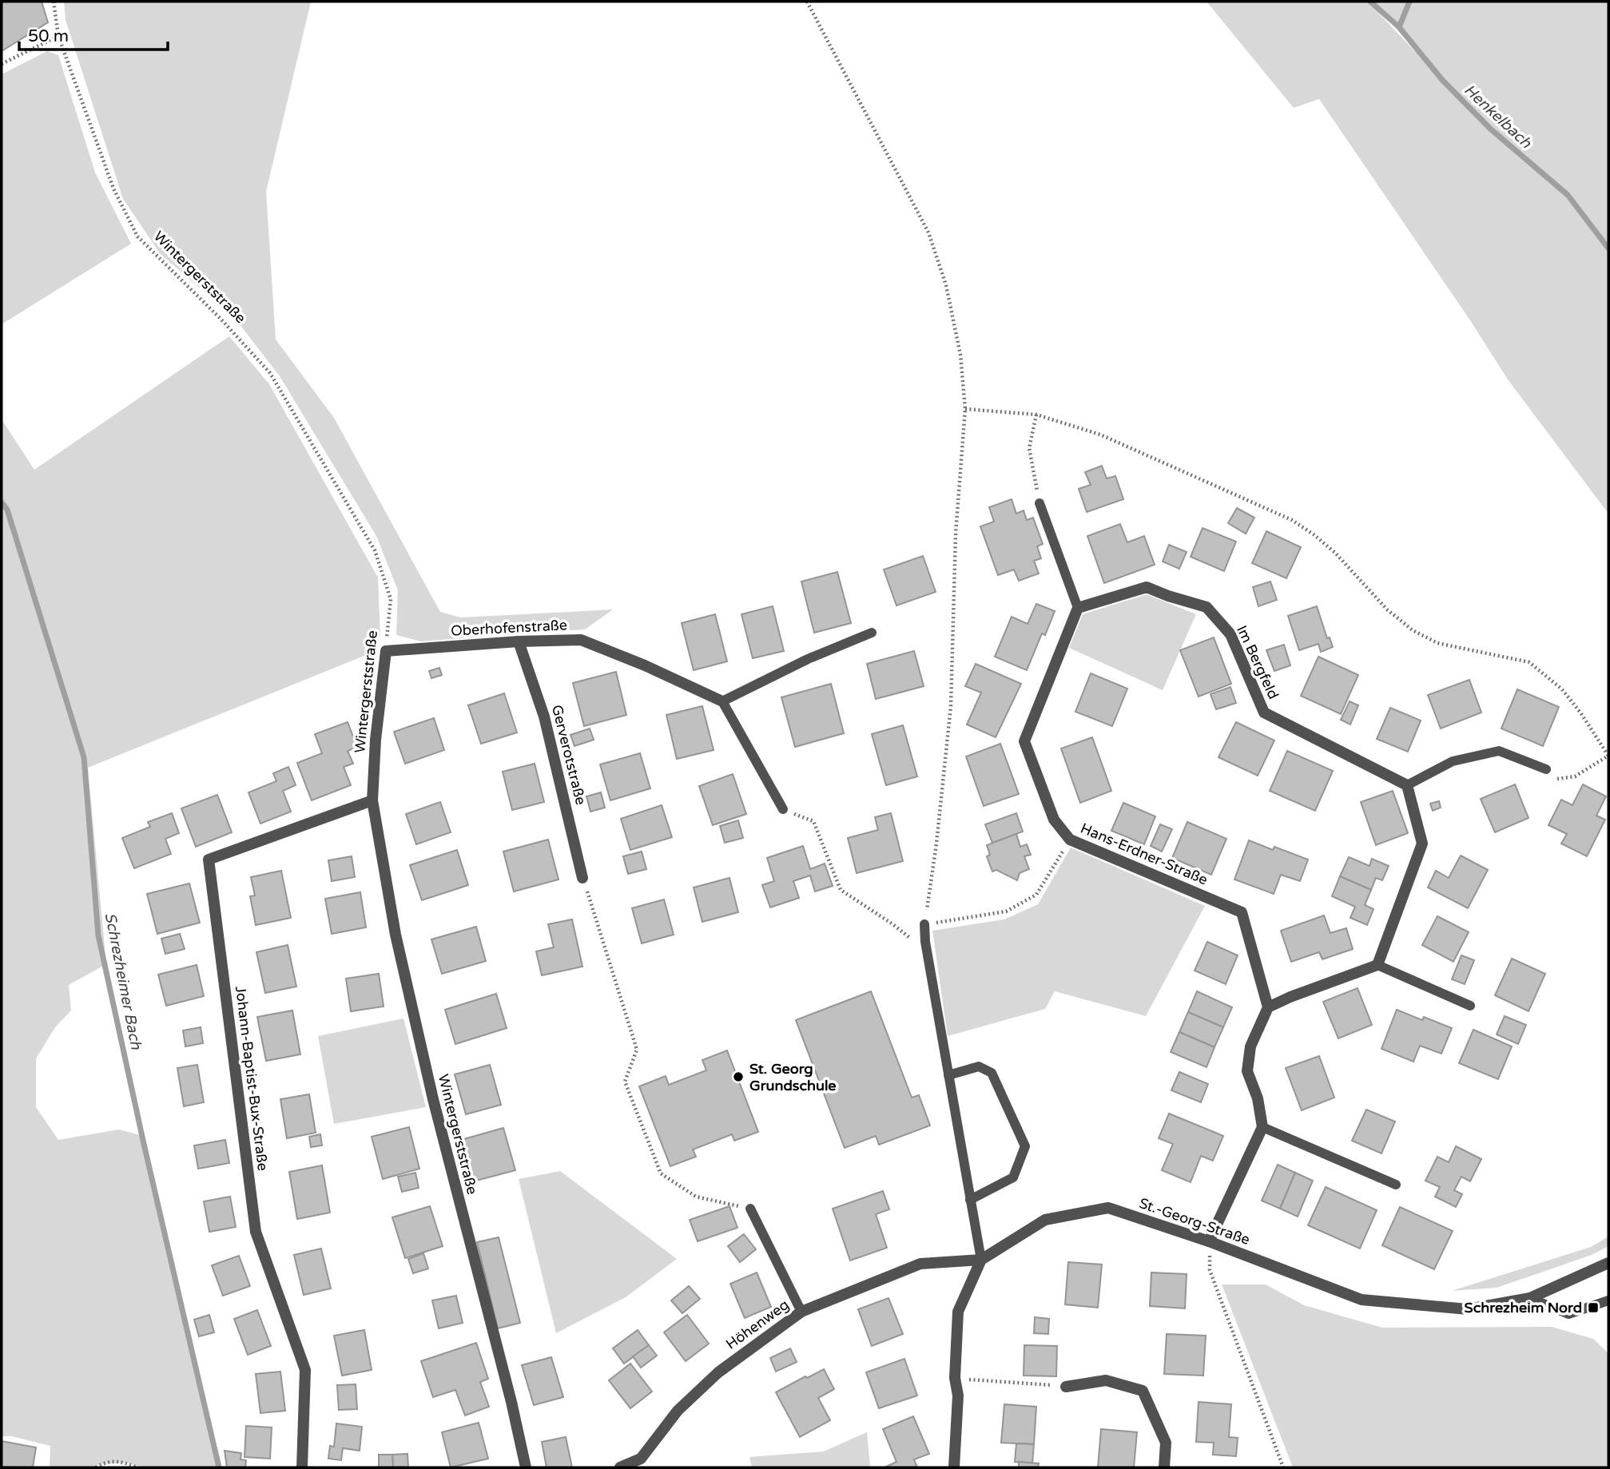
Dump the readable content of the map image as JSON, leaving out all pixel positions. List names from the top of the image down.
{
  "streets": {
    "street": [
      "Wintergerststraße",
      "Oberhofenstraße",
      "Im Bergfeld",
      "Gerverotstraße",
      "Hans-Erdner-Straße",
      "Johann-Baptist-Bux-Straße",
      "St.-Georg-Straße",
      "Höhenweg"
    ]
  },
  "crossings": [
    ["Wintergerststraße", "Oberhofenstraße"],
    ["Wintergerststraße", "Johann-Baptist-Bux-Straße"],
    ["Oberhofenstraße", "Gerverotstraße"],
    ["Im Bergfeld", "Hans-Erdner-Straße"],
    ["St.-Georg-Straße", "Höhenweg"]
  ],
  "water": ["Henkelbach", "Schrezheimer Bach"],
  "places": {
    "other": ["St. Georg Grundschule"],
    "transit": ["Schrezheim Nord"]
  },
  "scale_bar": "50 m"
}
